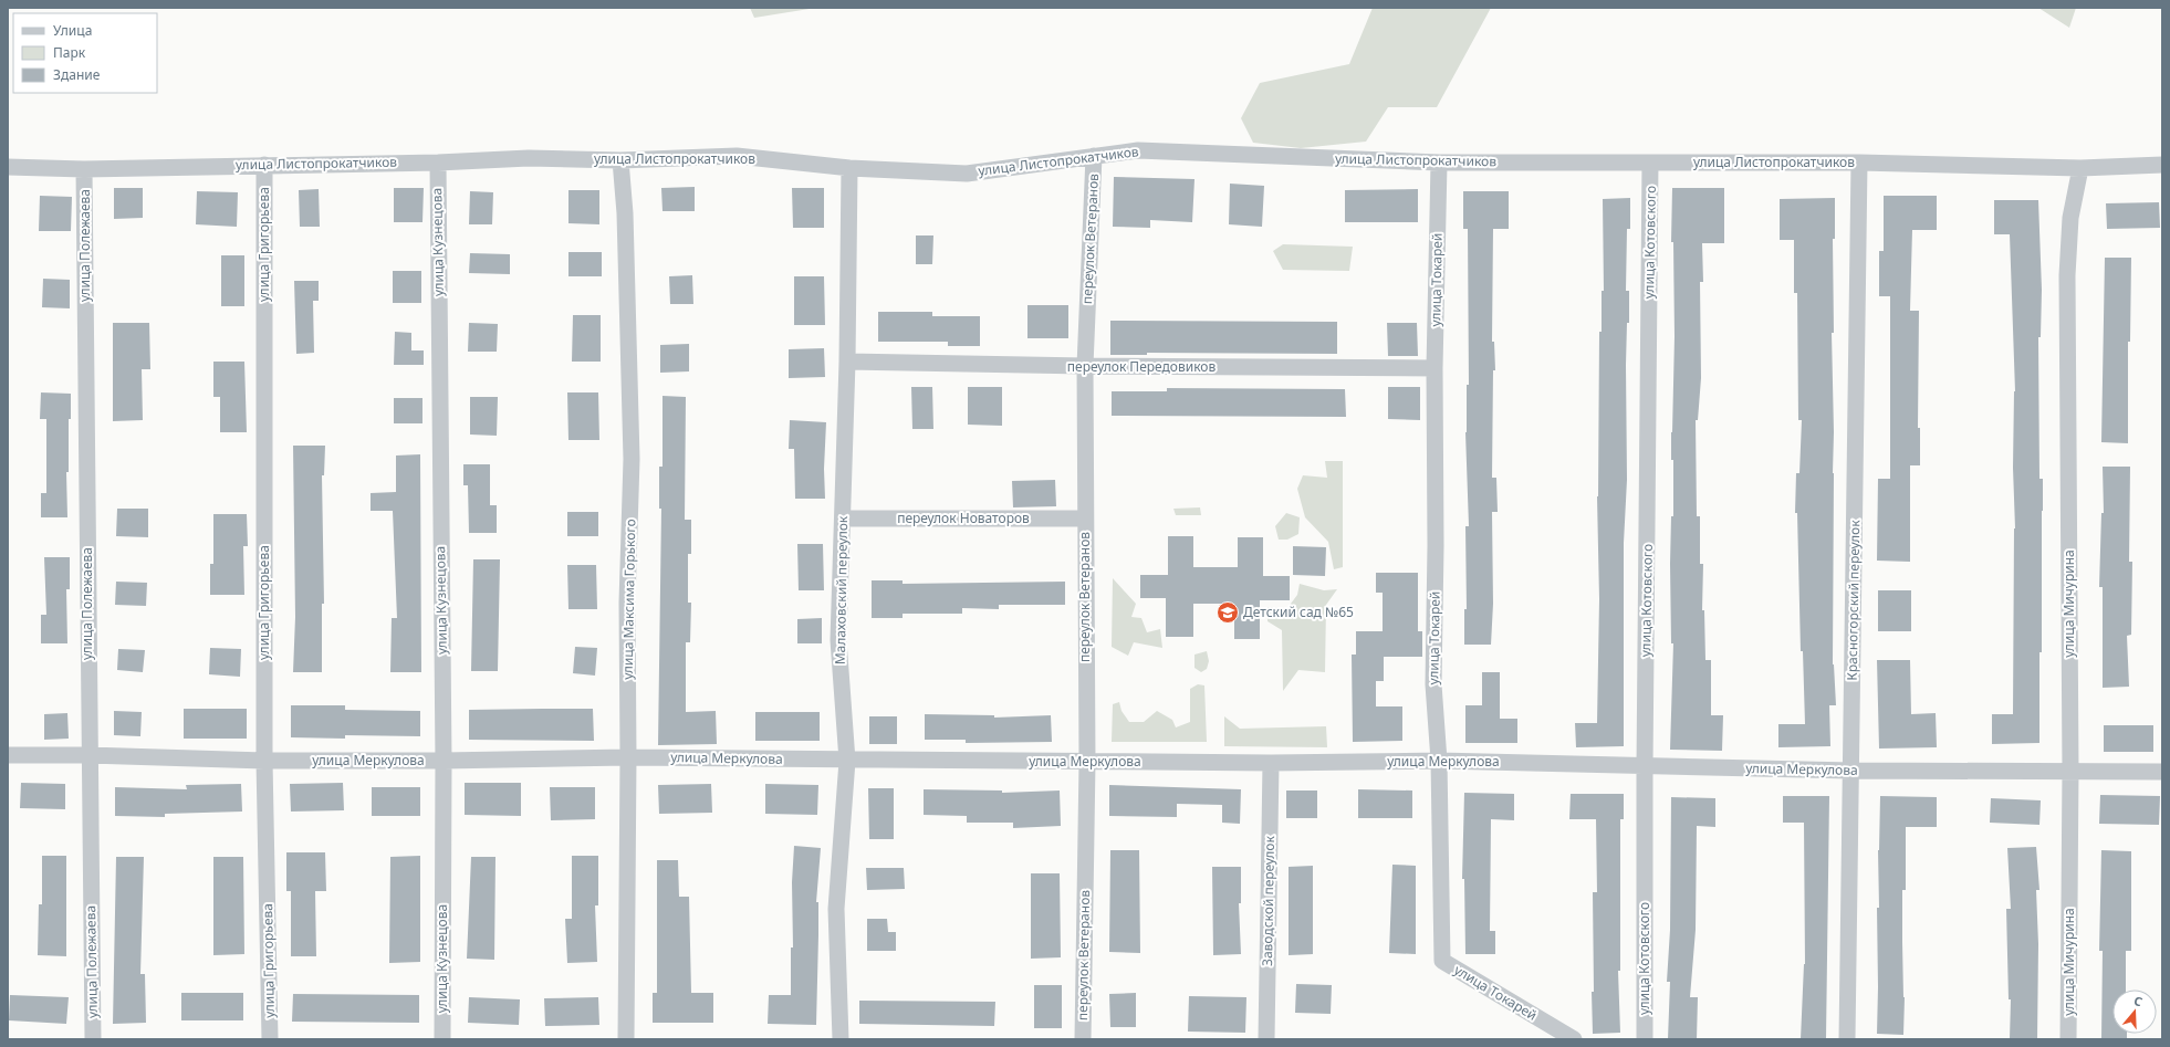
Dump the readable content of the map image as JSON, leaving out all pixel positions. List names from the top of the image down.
{
  "streets": {
    "street": [
      "улица Листопрокатчиков",
      "переулок Ветеранов",
      "улица Кузнецова",
      "улица Котовского",
      "улица Григорьева",
      "улица Полежаева",
      "улица Токарей",
      "переулок Передовиков",
      "переулок Новаторов",
      "Малаховский переулок",
      "улица Максима Горького",
      "Красногорский переулок",
      "улица Мичурина",
      "улица Меркулова",
      "Заводской переулок"
    ]
  },
  "crossings": [
    ["улица Листопрокатчиков", "переулок Ветеранов"],
    ["улица Листопрокатчиков", "улица Кузнецова"],
    ["улица Листопрокатчиков", "улица Котовского"],
    ["улица Листопрокатчиков", "улица Григорьева"],
    ["улица Листопрокатчиков", "улица Полежаева"],
    ["улица Листопрокатчиков", "улица Токарей"],
    ["улица Листопрокатчиков", "Малаховский переулок"],
    ["улица Листопрокатчиков", "улица Максима Горького"],
    ["улица Листопрокатчиков", "Красногорский переулок"],
    ["улица Листопрокатчиков", "улица Мичурина"],
    ["переулок Ветеранов", "переулок Передовиков"],
    ["переулок Ветеранов", "переулок Новаторов"],
    ["переулок Ветеранов", "улица Меркулова"],
    ["улица Кузнецова", "улица Меркулова"],
    ["улица Котовского", "улица Меркулова"],
    ["улица Григорьева", "улица Меркулова"],
    ["улица Полежаева", "улица Меркулова"],
    ["улица Токарей", "переулок Передовиков"],
    ["улица Токарей", "улица Меркулова"],
    ["переулок Передовиков", "Малаховский переулок"],
    ["переулок Новаторов", "Малаховский переулок"],
    ["Малаховский переулок", "улица Меркулова"],
    ["улица Максима Горького", "улица Меркулова"],
    ["Красногорский переулок", "улица Меркулова"],
    ["улица Мичурина", "улица Меркулова"],
    ["улица Меркулова", "Заводской переулок"]
  ],
  "places": {
    "school or university": ["Детский сад №65"]
  },
  "legend": ["Улица", "Парк", "Здание"],
  "north": "top"
}
